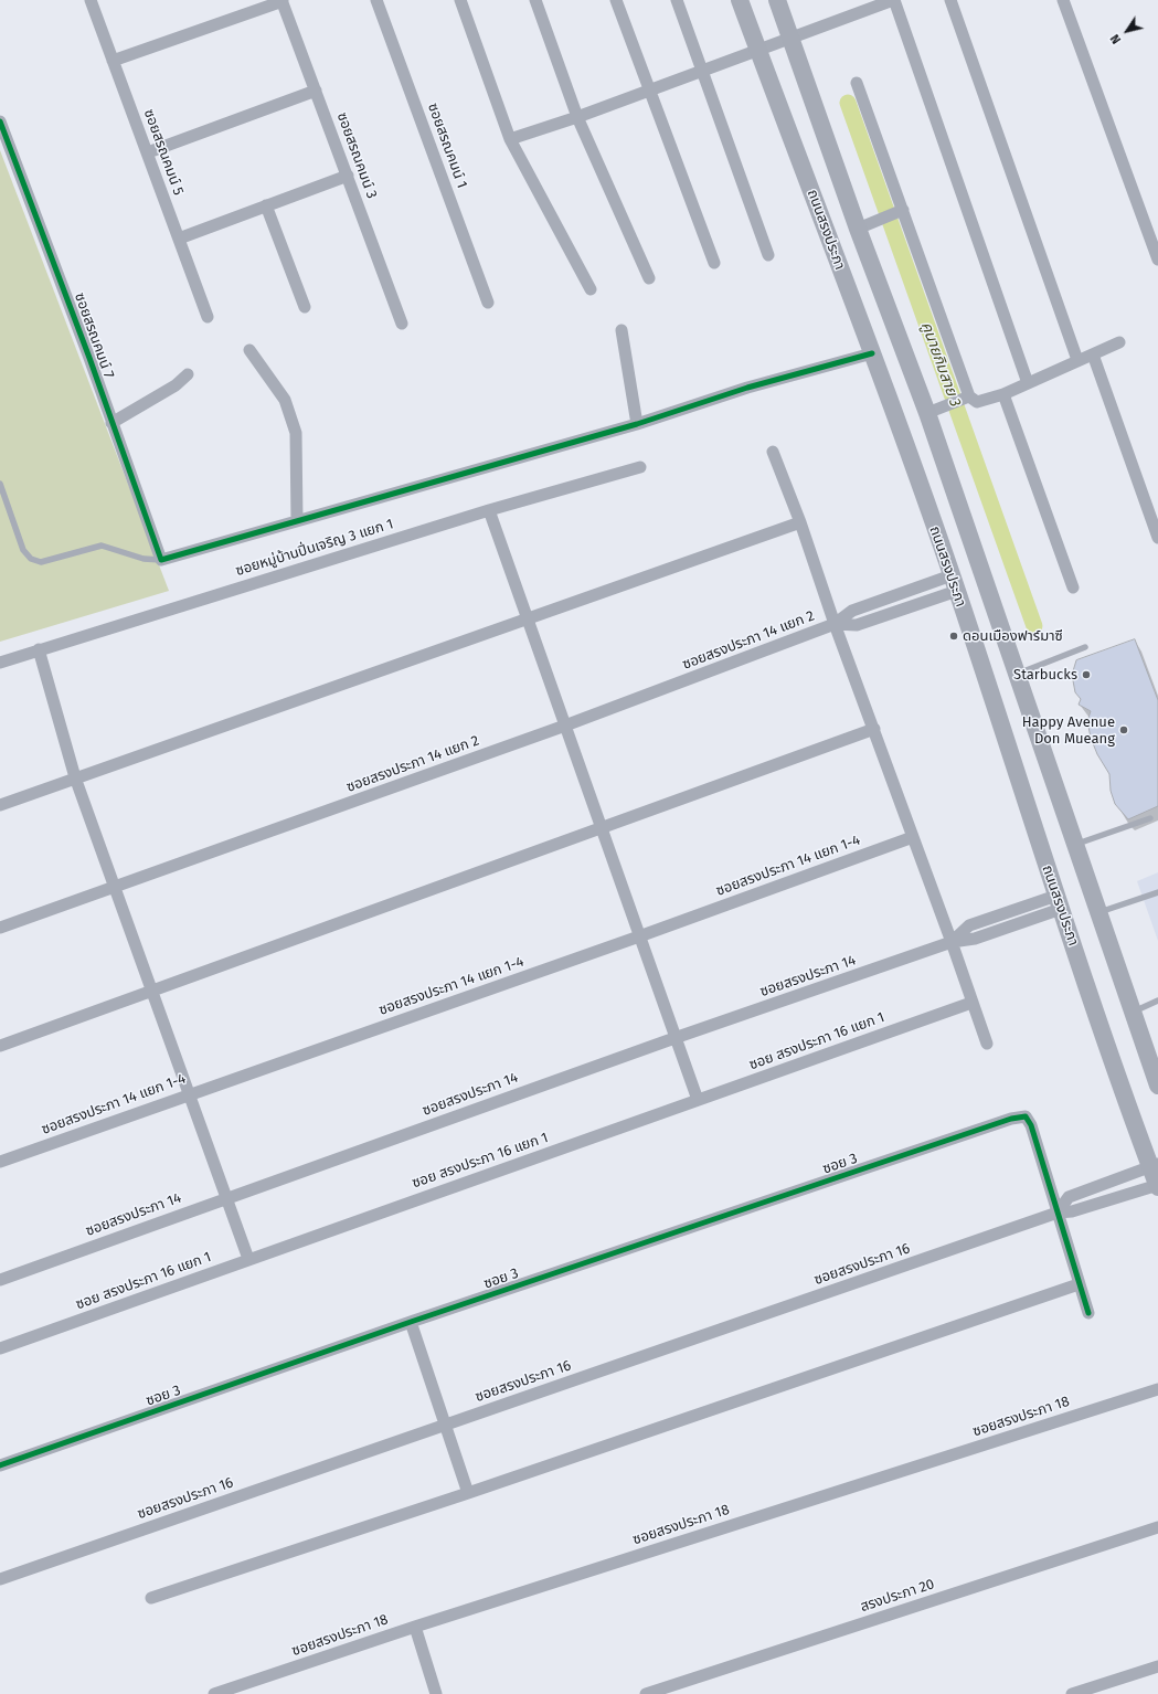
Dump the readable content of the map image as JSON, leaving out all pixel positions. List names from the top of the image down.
{
  "streets": {
    "main road": ["ถนนสรงประภา"],
    "street": [
      "ซอยสรณคมน์ 1",
      "ซอยสรณคมน์ 5",
      "ซอยสรณคมน์ 3",
      "ซอยสรณคมน์ 7",
      "ซอยหมู่บ้านปิ่นเจริญ 3 แยก 1",
      "ซอยสรงประภา 14 แยก 2",
      "ซอยสรงประภา 14 แยก 1-4",
      "ซอยสรงประภา 14",
      "ซอย สรงประภา 16 แยก 1",
      "ซอย 3",
      "ซอยสรงประภา 16",
      "ซอยสรงประภา 18",
      "สรงประภา 20"
    ]
  },
  "crossings": [
    ["ถนนสรงประภา", "ซอยสรงประภา 14"],
    ["ถนนสรงประภา", "ซอยสรงประภา 16"],
    ["ซอย 3", "ซอยสรงประภา 16"]
  ],
  "water": ["คูนายกิมสาย 3"],
  "places": ["ดอนเมืองฟาร์มาซี", "Starbucks", "Happy Avenue Don Mueang"],
  "north": "bottom left"
}
